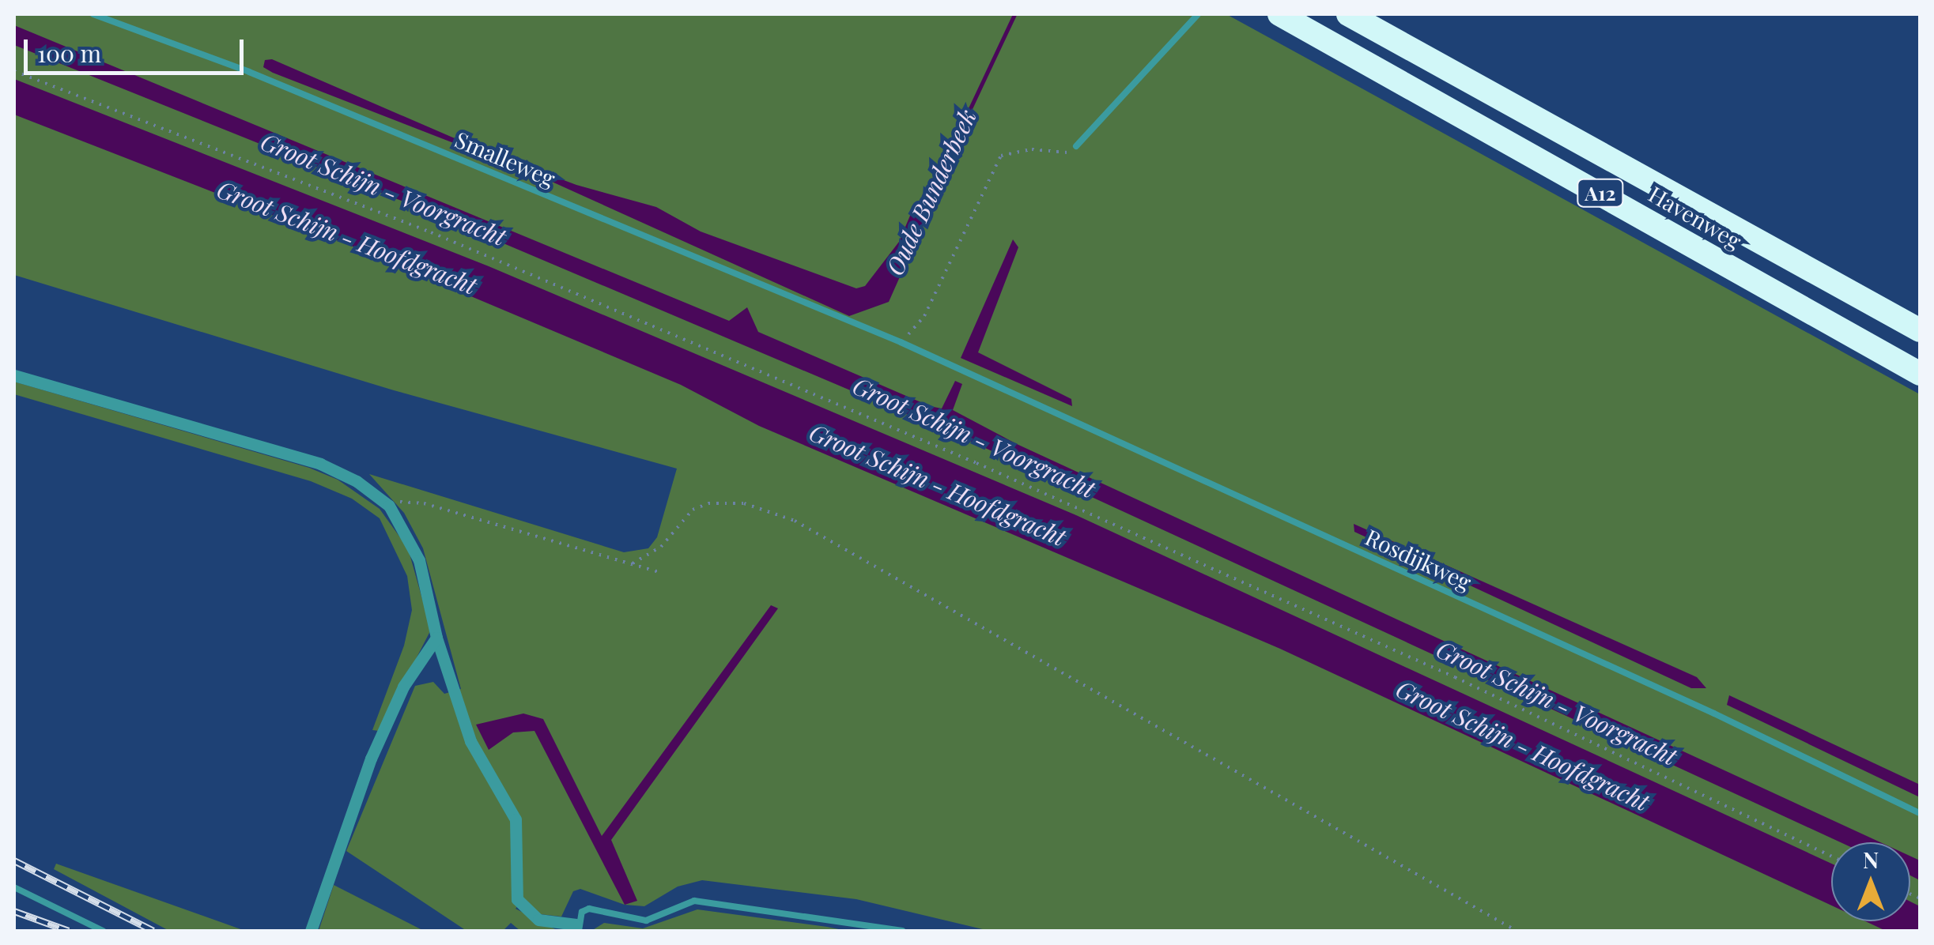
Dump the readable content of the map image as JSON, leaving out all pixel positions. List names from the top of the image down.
{
  "streets": {
    "highway": ["A12", "Havenweg"],
    "lane": ["Smalleweg", "Rosdijkweg"]
  },
  "crossings": [
    ["Smalleweg", "Rosdijkweg"]
  ],
  "water": ["Groot Schijn - Voorgracht", "Oude Bunderbeek", "Groot Schijn - Hoofdgracht"],
  "scale_bar": "100 m",
  "north": "top"
}
